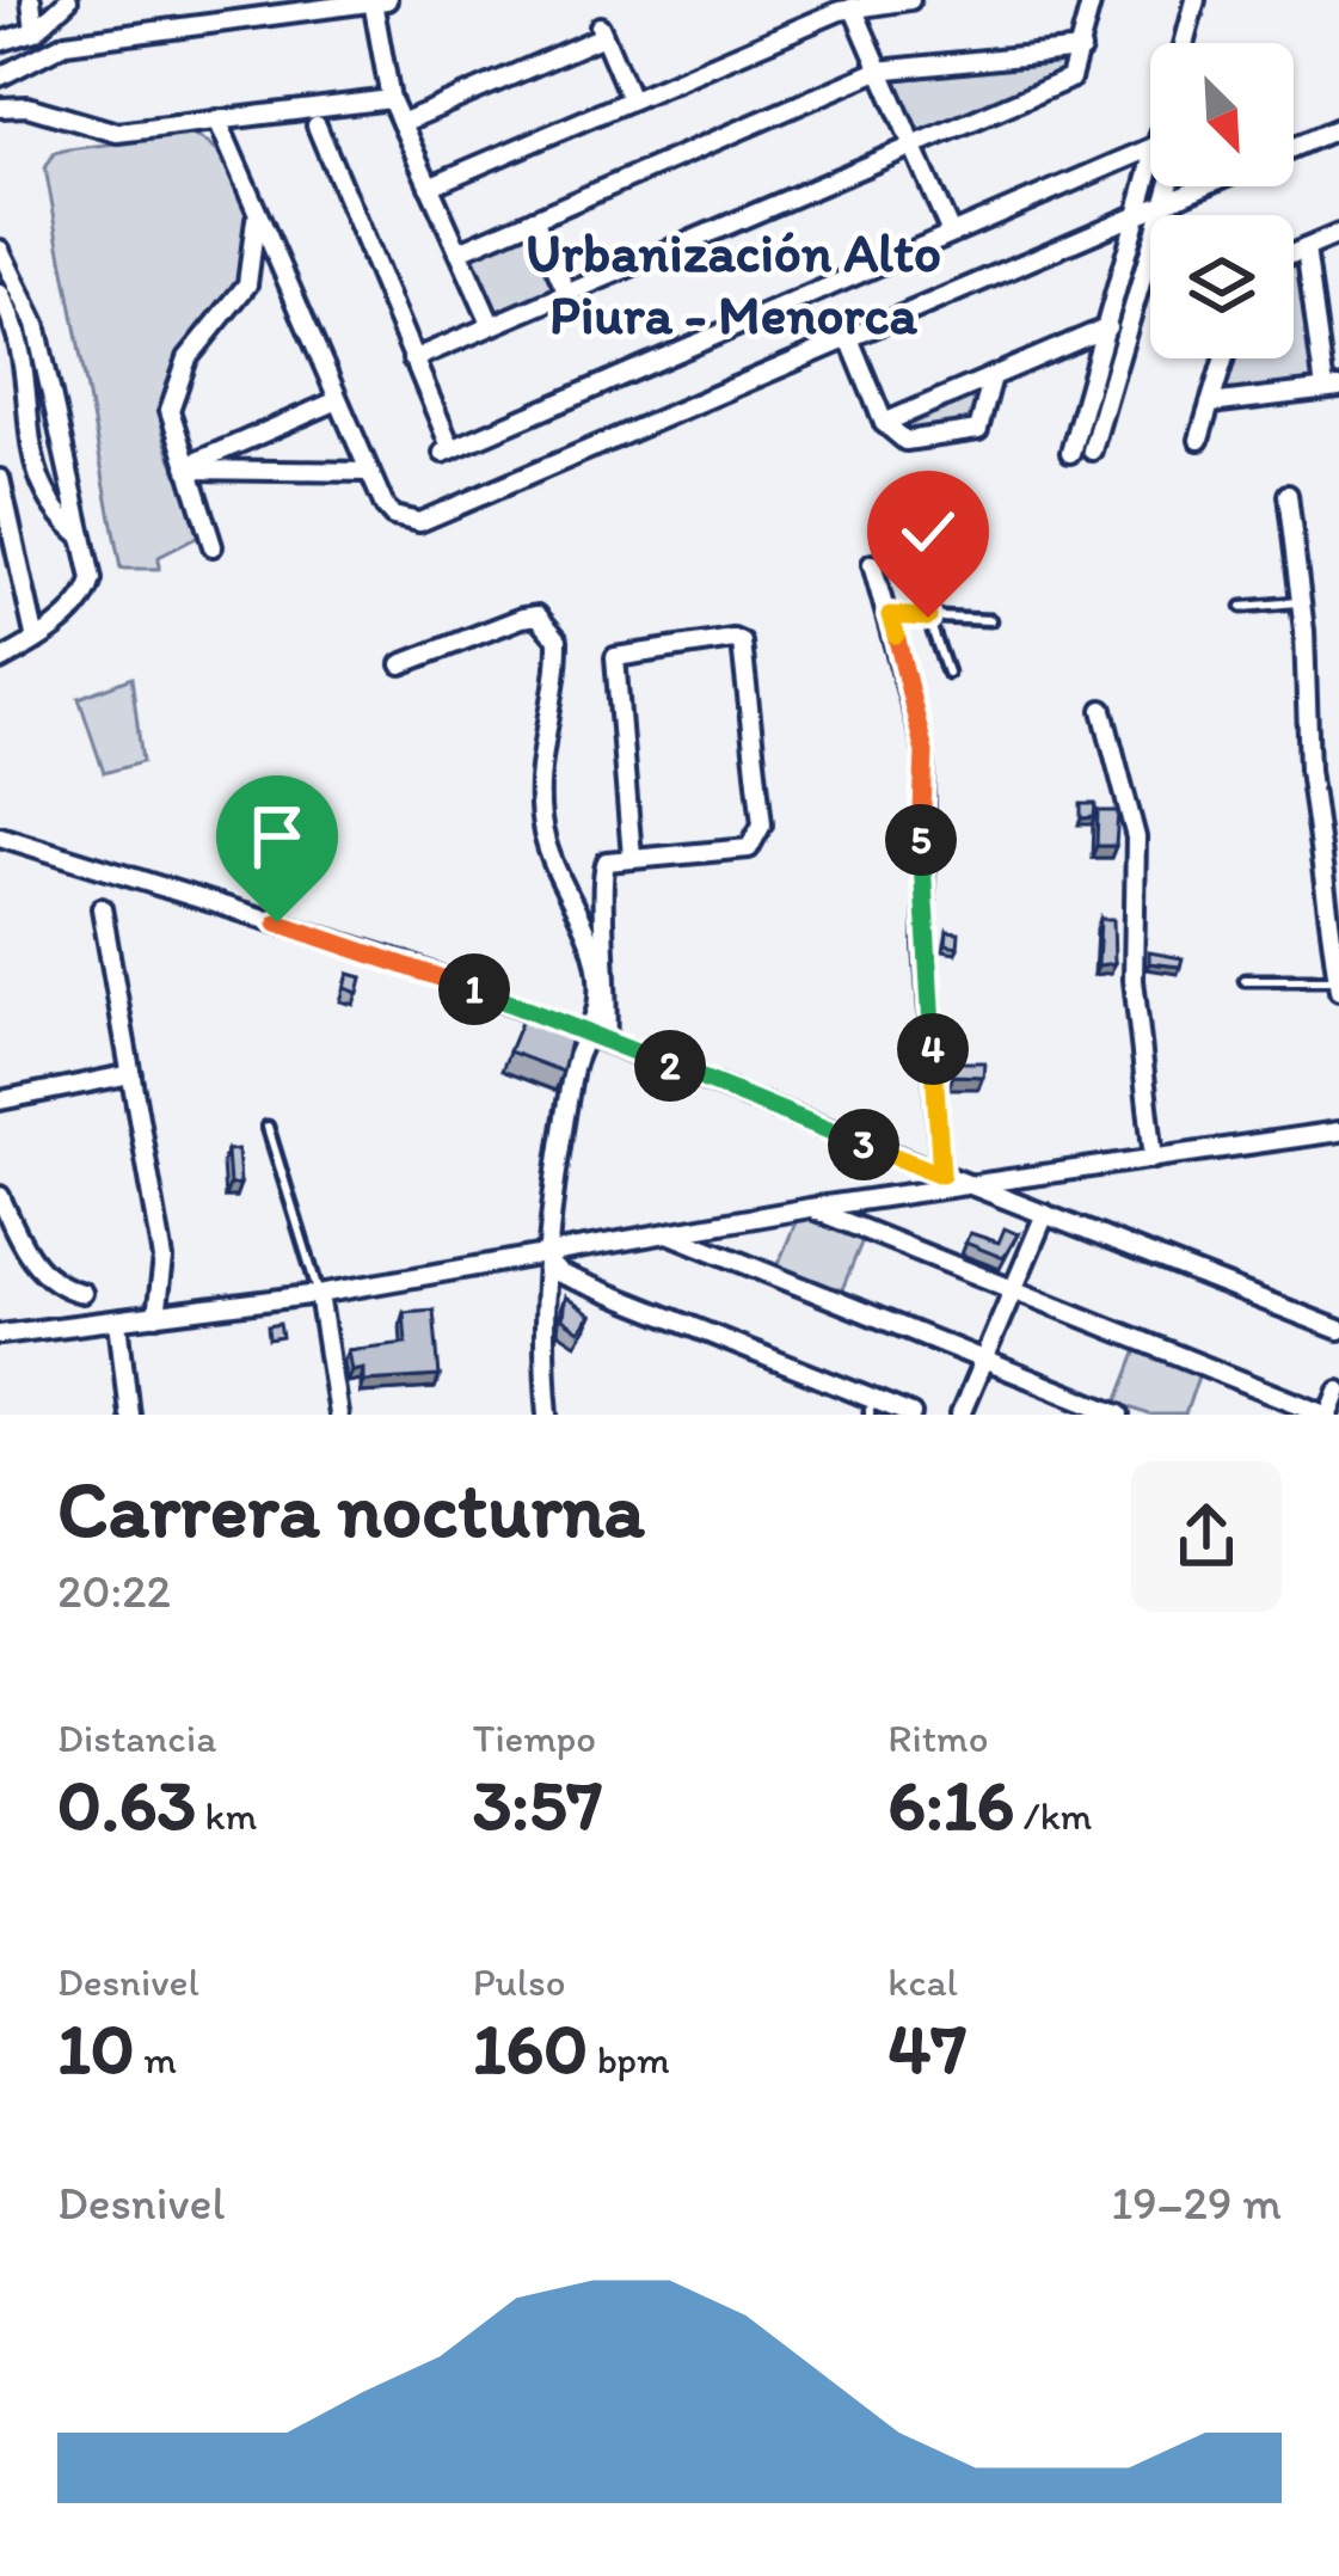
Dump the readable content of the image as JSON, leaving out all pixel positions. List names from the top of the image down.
{
  "districts": ["Urbanización Alto Piura - Menorca"],
  "north": "bottom right",
  "page": {
    "pins": [
      "5",
      "1",
      "4",
      "2",
      "3"
    ],
    "heading": ["Carrera nocturna", "20:22"],
    "stats": [
      ["Distancia", "0.63 km"],
      ["Tiempo", "3:57"],
      ["Ritmo", "6:16 /km"],
      ["Desnivel", "10 m"],
      ["Pulso", "160 bpm"],
      ["kcal", "47"]
    ],
    "chart": ["Desnivel", "19–29 m"]
  }
}
